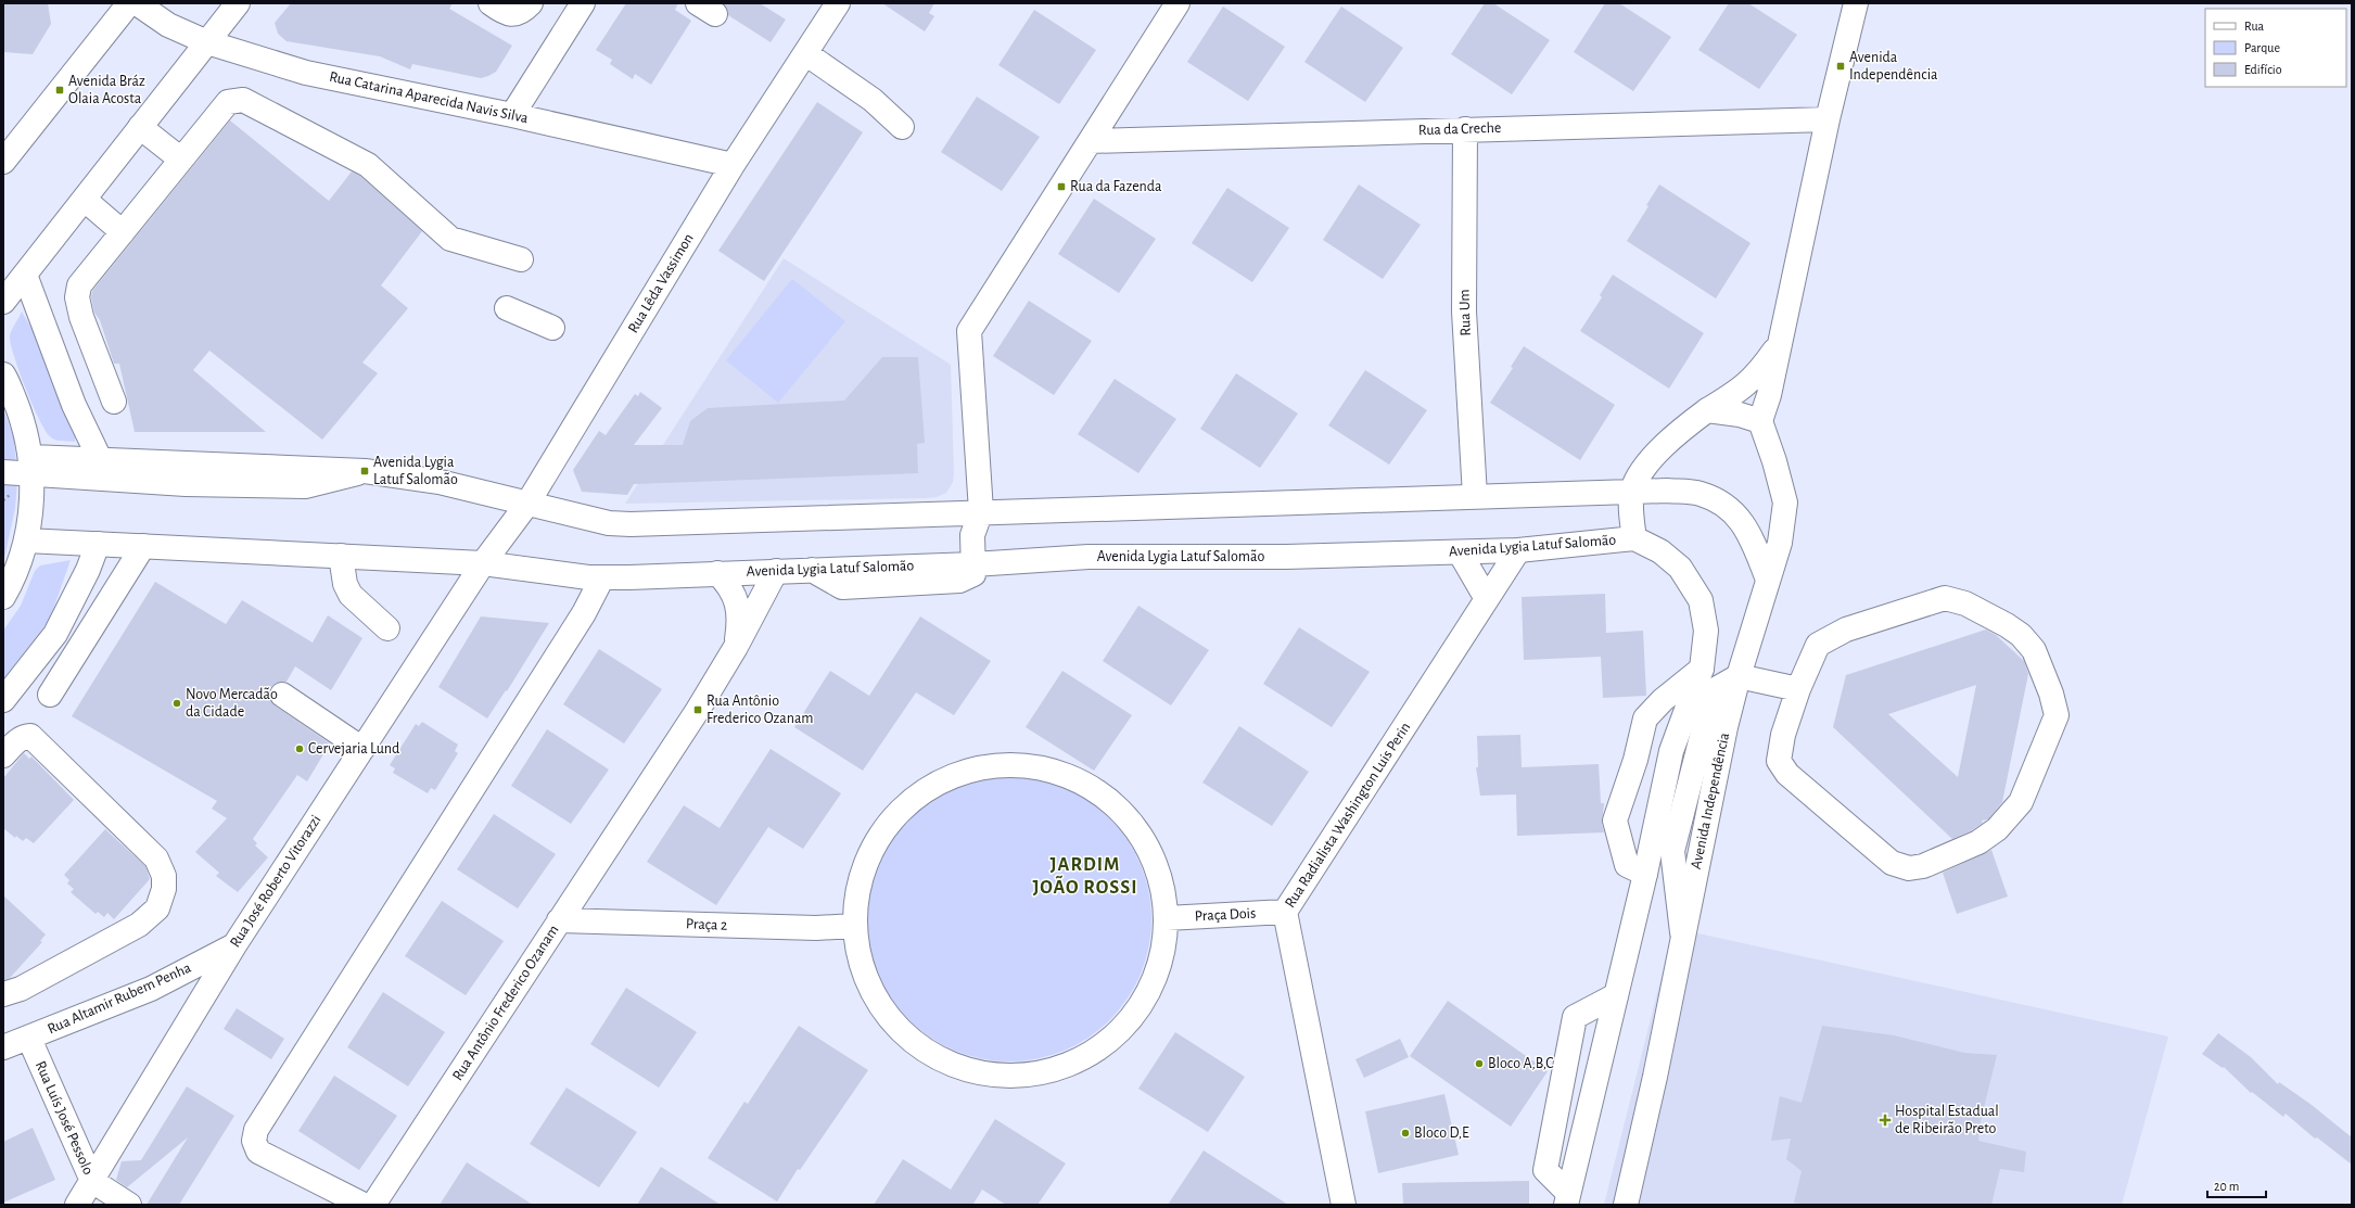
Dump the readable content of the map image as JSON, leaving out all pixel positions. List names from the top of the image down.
{
  "streets": {
    "street": [
      "Rua Catarina Aparecida Navis Silva",
      "Rua da Creche",
      "Rua Lêda Vassimon",
      "Rua Um",
      "Avenida Lygia Latuf Salomão",
      "Avenida Independência",
      "Rua Radialista Washington Luis Perin",
      "Rua José Roberto Vitorazzi",
      "Praça Dois",
      "Praça 2",
      "Rua Altamir Rubem Penha",
      "Rua Antônio Frederico Ozanam",
      "Rua Luís José Pessolo"
    ]
  },
  "crossings": [
    ["Rua Catarina Aparecida Navis Silva", "Rua Lêda Vassimon"],
    ["Rua da Creche", "Rua Um"],
    ["Rua Lêda Vassimon", "Avenida Lygia Latuf Salomão"],
    ["Rua Lêda Vassimon", "Rua José Roberto Vitorazzi"],
    ["Avenida Lygia Latuf Salomão", "Rua Radialista Washington Luis Perin"],
    ["Avenida Lygia Latuf Salomão", "Rua José Roberto Vitorazzi"],
    ["Avenida Lygia Latuf Salomão", "Rua Antônio Frederico Ozanam"],
    ["Rua Radialista Washington Luis Perin", "Praça Dois"],
    ["Rua José Roberto Vitorazzi", "Rua Altamir Rubem Penha"],
    ["Rua José Roberto Vitorazzi", "Rua Luís José Pessolo"],
    ["Praça 2", "Rua Antônio Frederico Ozanam"],
    ["Rua Altamir Rubem Penha", "Rua Luís José Pessolo"]
  ],
  "districts": ["JARDIM JOÃO ROSSI"],
  "places": {
    "transit": [
      "Avenida Independência",
      "Avenida Bráz Olaia Acosta",
      "Rua da Fazenda",
      "Avenida Lygia Latuf Salomão",
      "Rua Antônio Frederico Ozanam"
    ],
    "other": [
      "Novo Mercadão da Cidade",
      "Cervejaria Lund",
      "Bloco A,B,C",
      "Bloco D,E"
    ],
    "health": ["Hospital Estadual de Ribeirão Preto"]
  },
  "legend": ["Rua", "Parque", "Edifício"],
  "scale_bar": "20 m"
}
